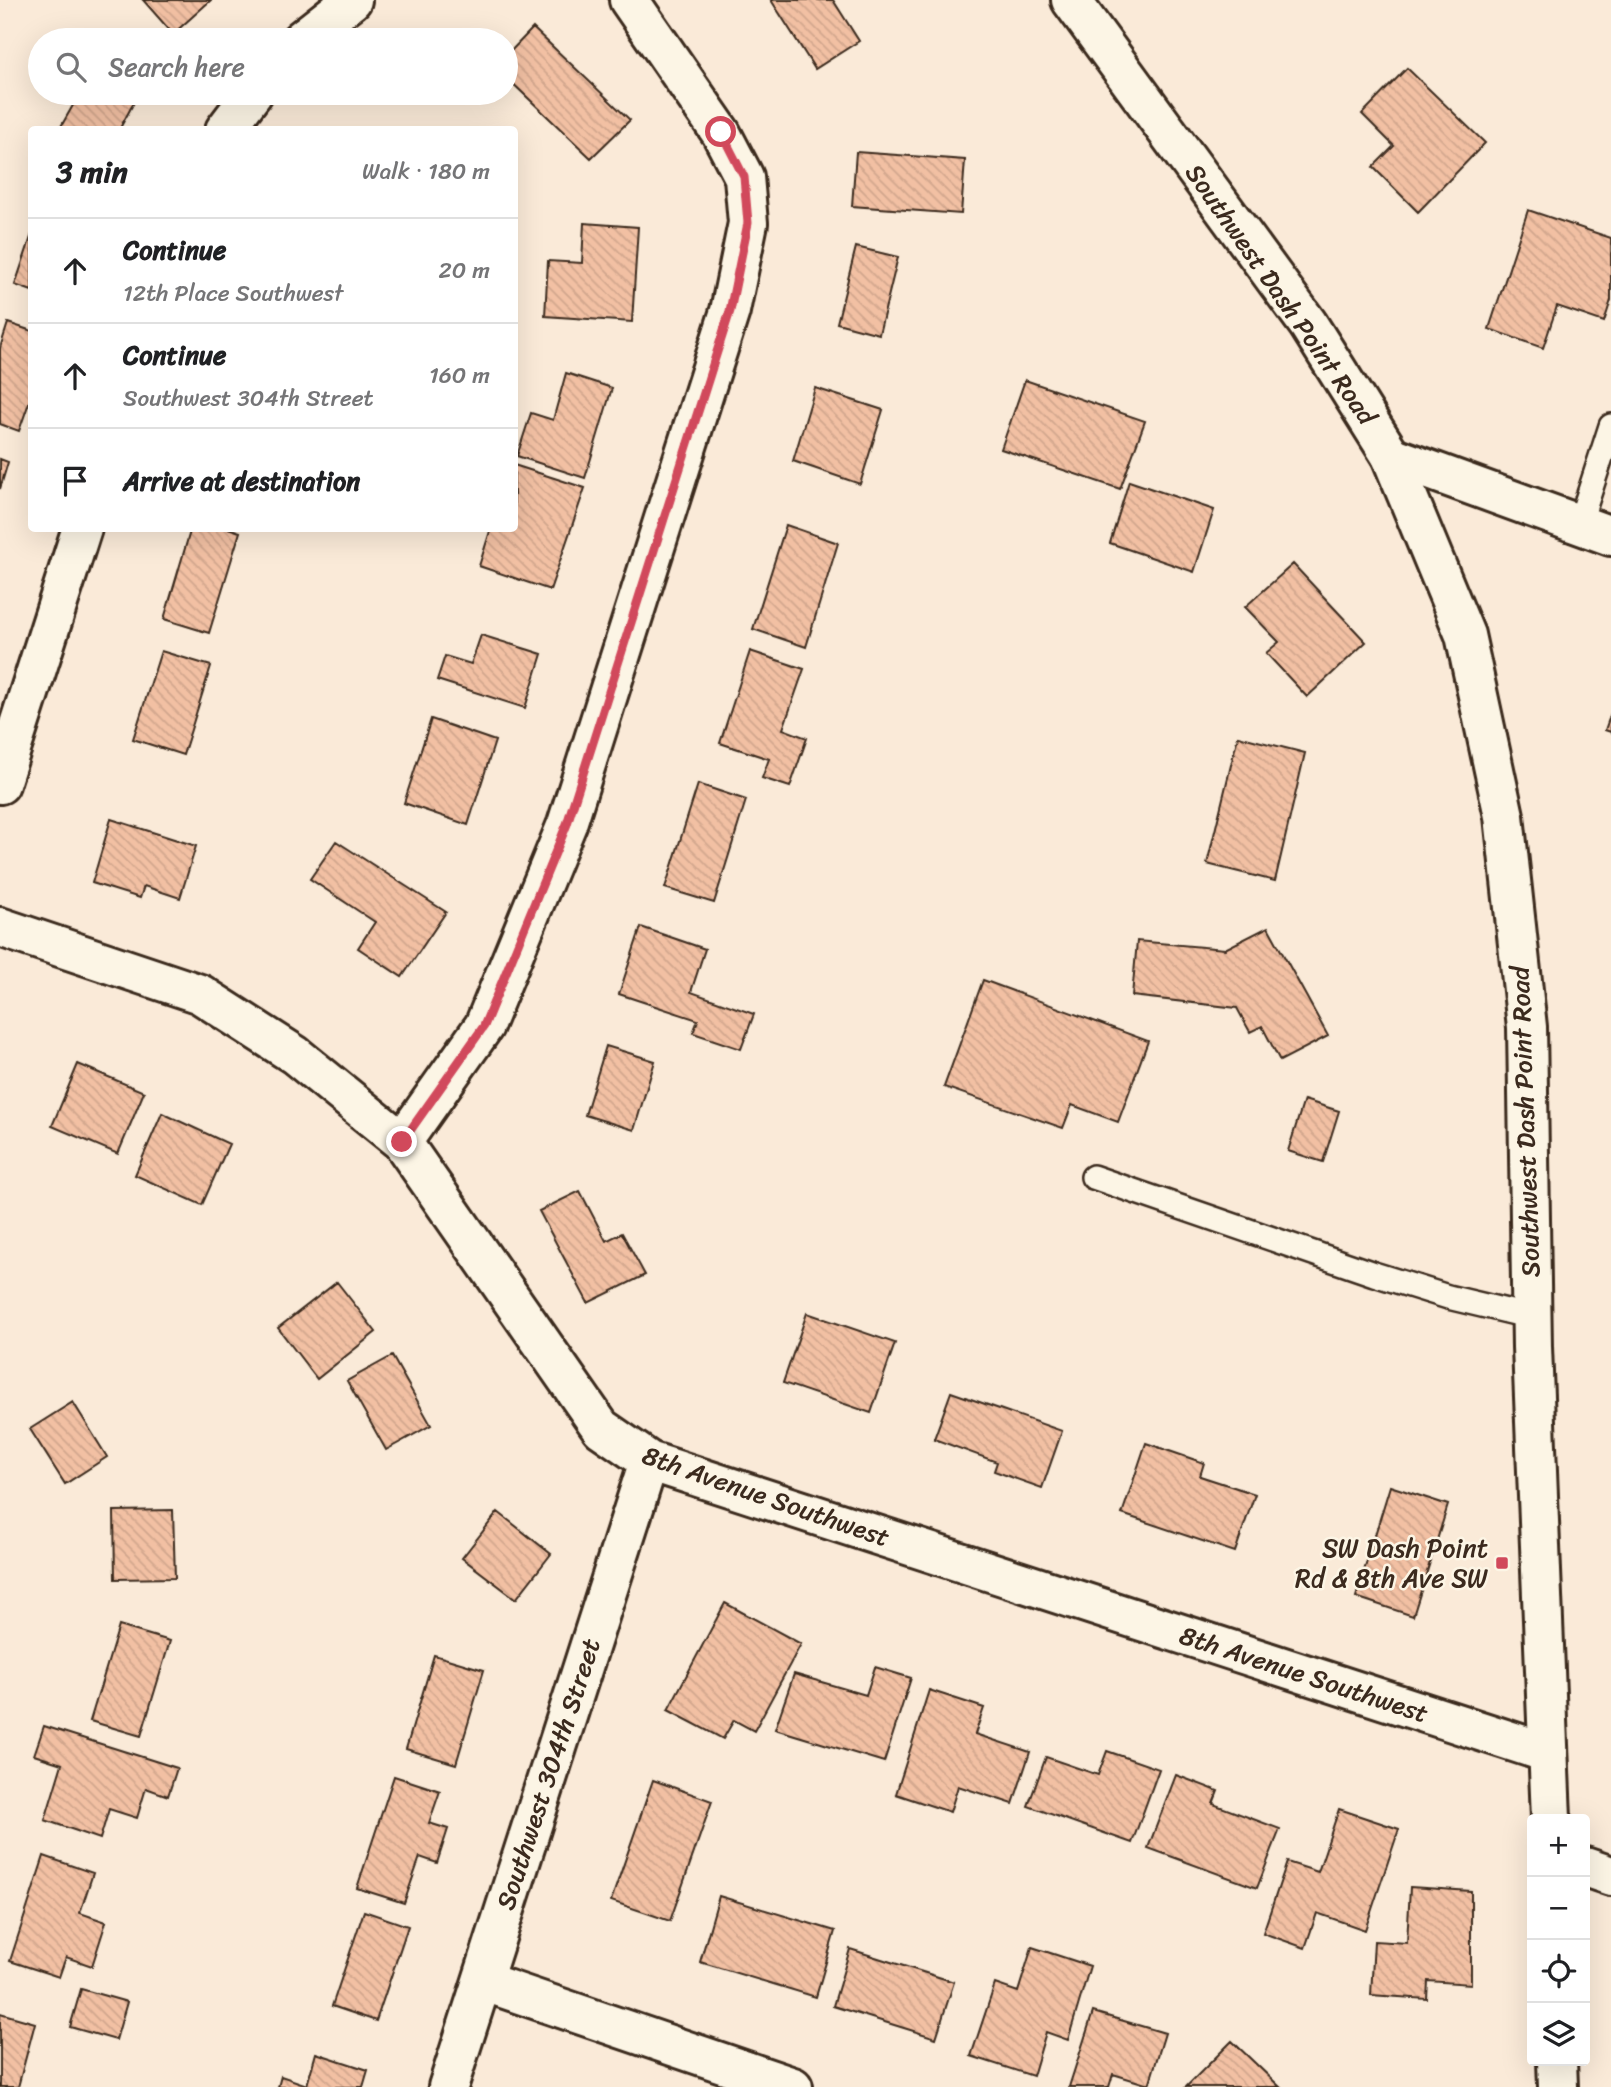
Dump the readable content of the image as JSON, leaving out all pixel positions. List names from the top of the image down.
{
  "streets": {
    "street": ["Southwest Dash Point Road", "8th Avenue Southwest", "Southwest 304th Street"]
  },
  "crossings": [
    ["Southwest Dash Point Road", "8th Avenue Southwest"],
    ["8th Avenue Southwest", "Southwest 304th Street"]
  ],
  "places": {
    "transit": ["SW Dash Point Rd & 8th Ave SW"]
  },
  "page": {
    "search": "Search here",
    "heading": ["3 min", "Walk · 180 m"],
    "list": [
      ["Continue", "12th Place Southwest", "20 m"],
      ["Continue", "Southwest 304th Street", "160 m"],
      "Arrive at destination"
    ],
    "map_buttons": ["+", "−"]
  }
}
